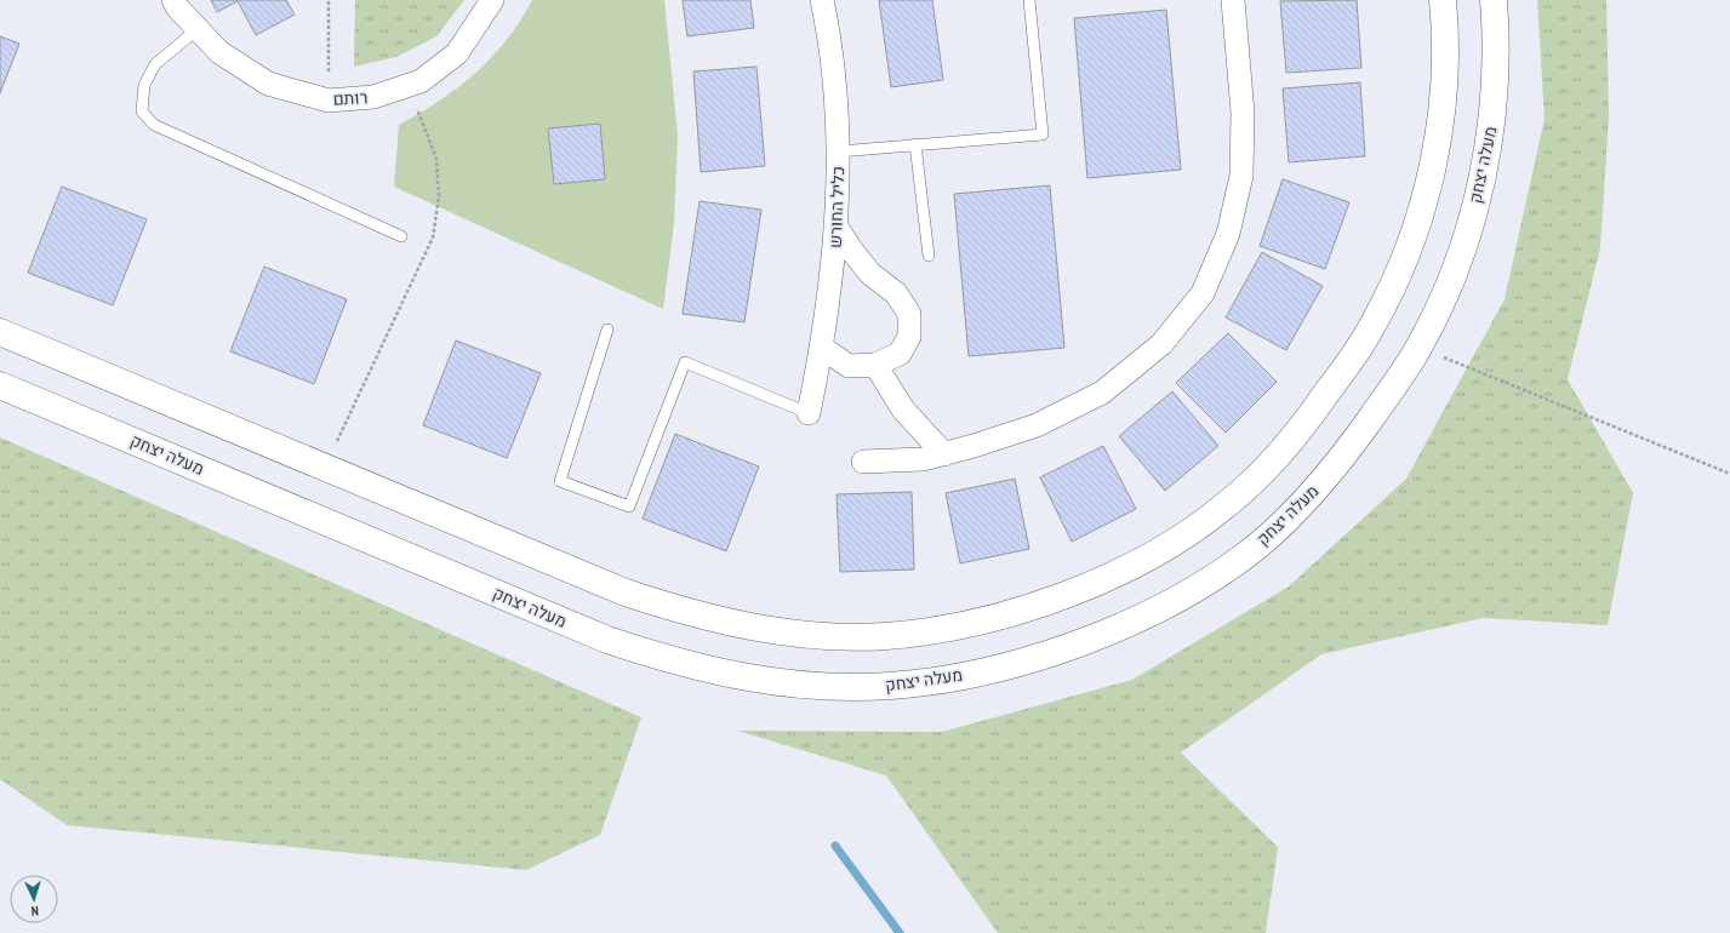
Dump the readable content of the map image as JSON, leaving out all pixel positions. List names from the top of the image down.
{
  "streets": {
    "street": ["רותם", "מעלה יצחק", "כליל החורש"]
  },
  "north": "bottom"
}
